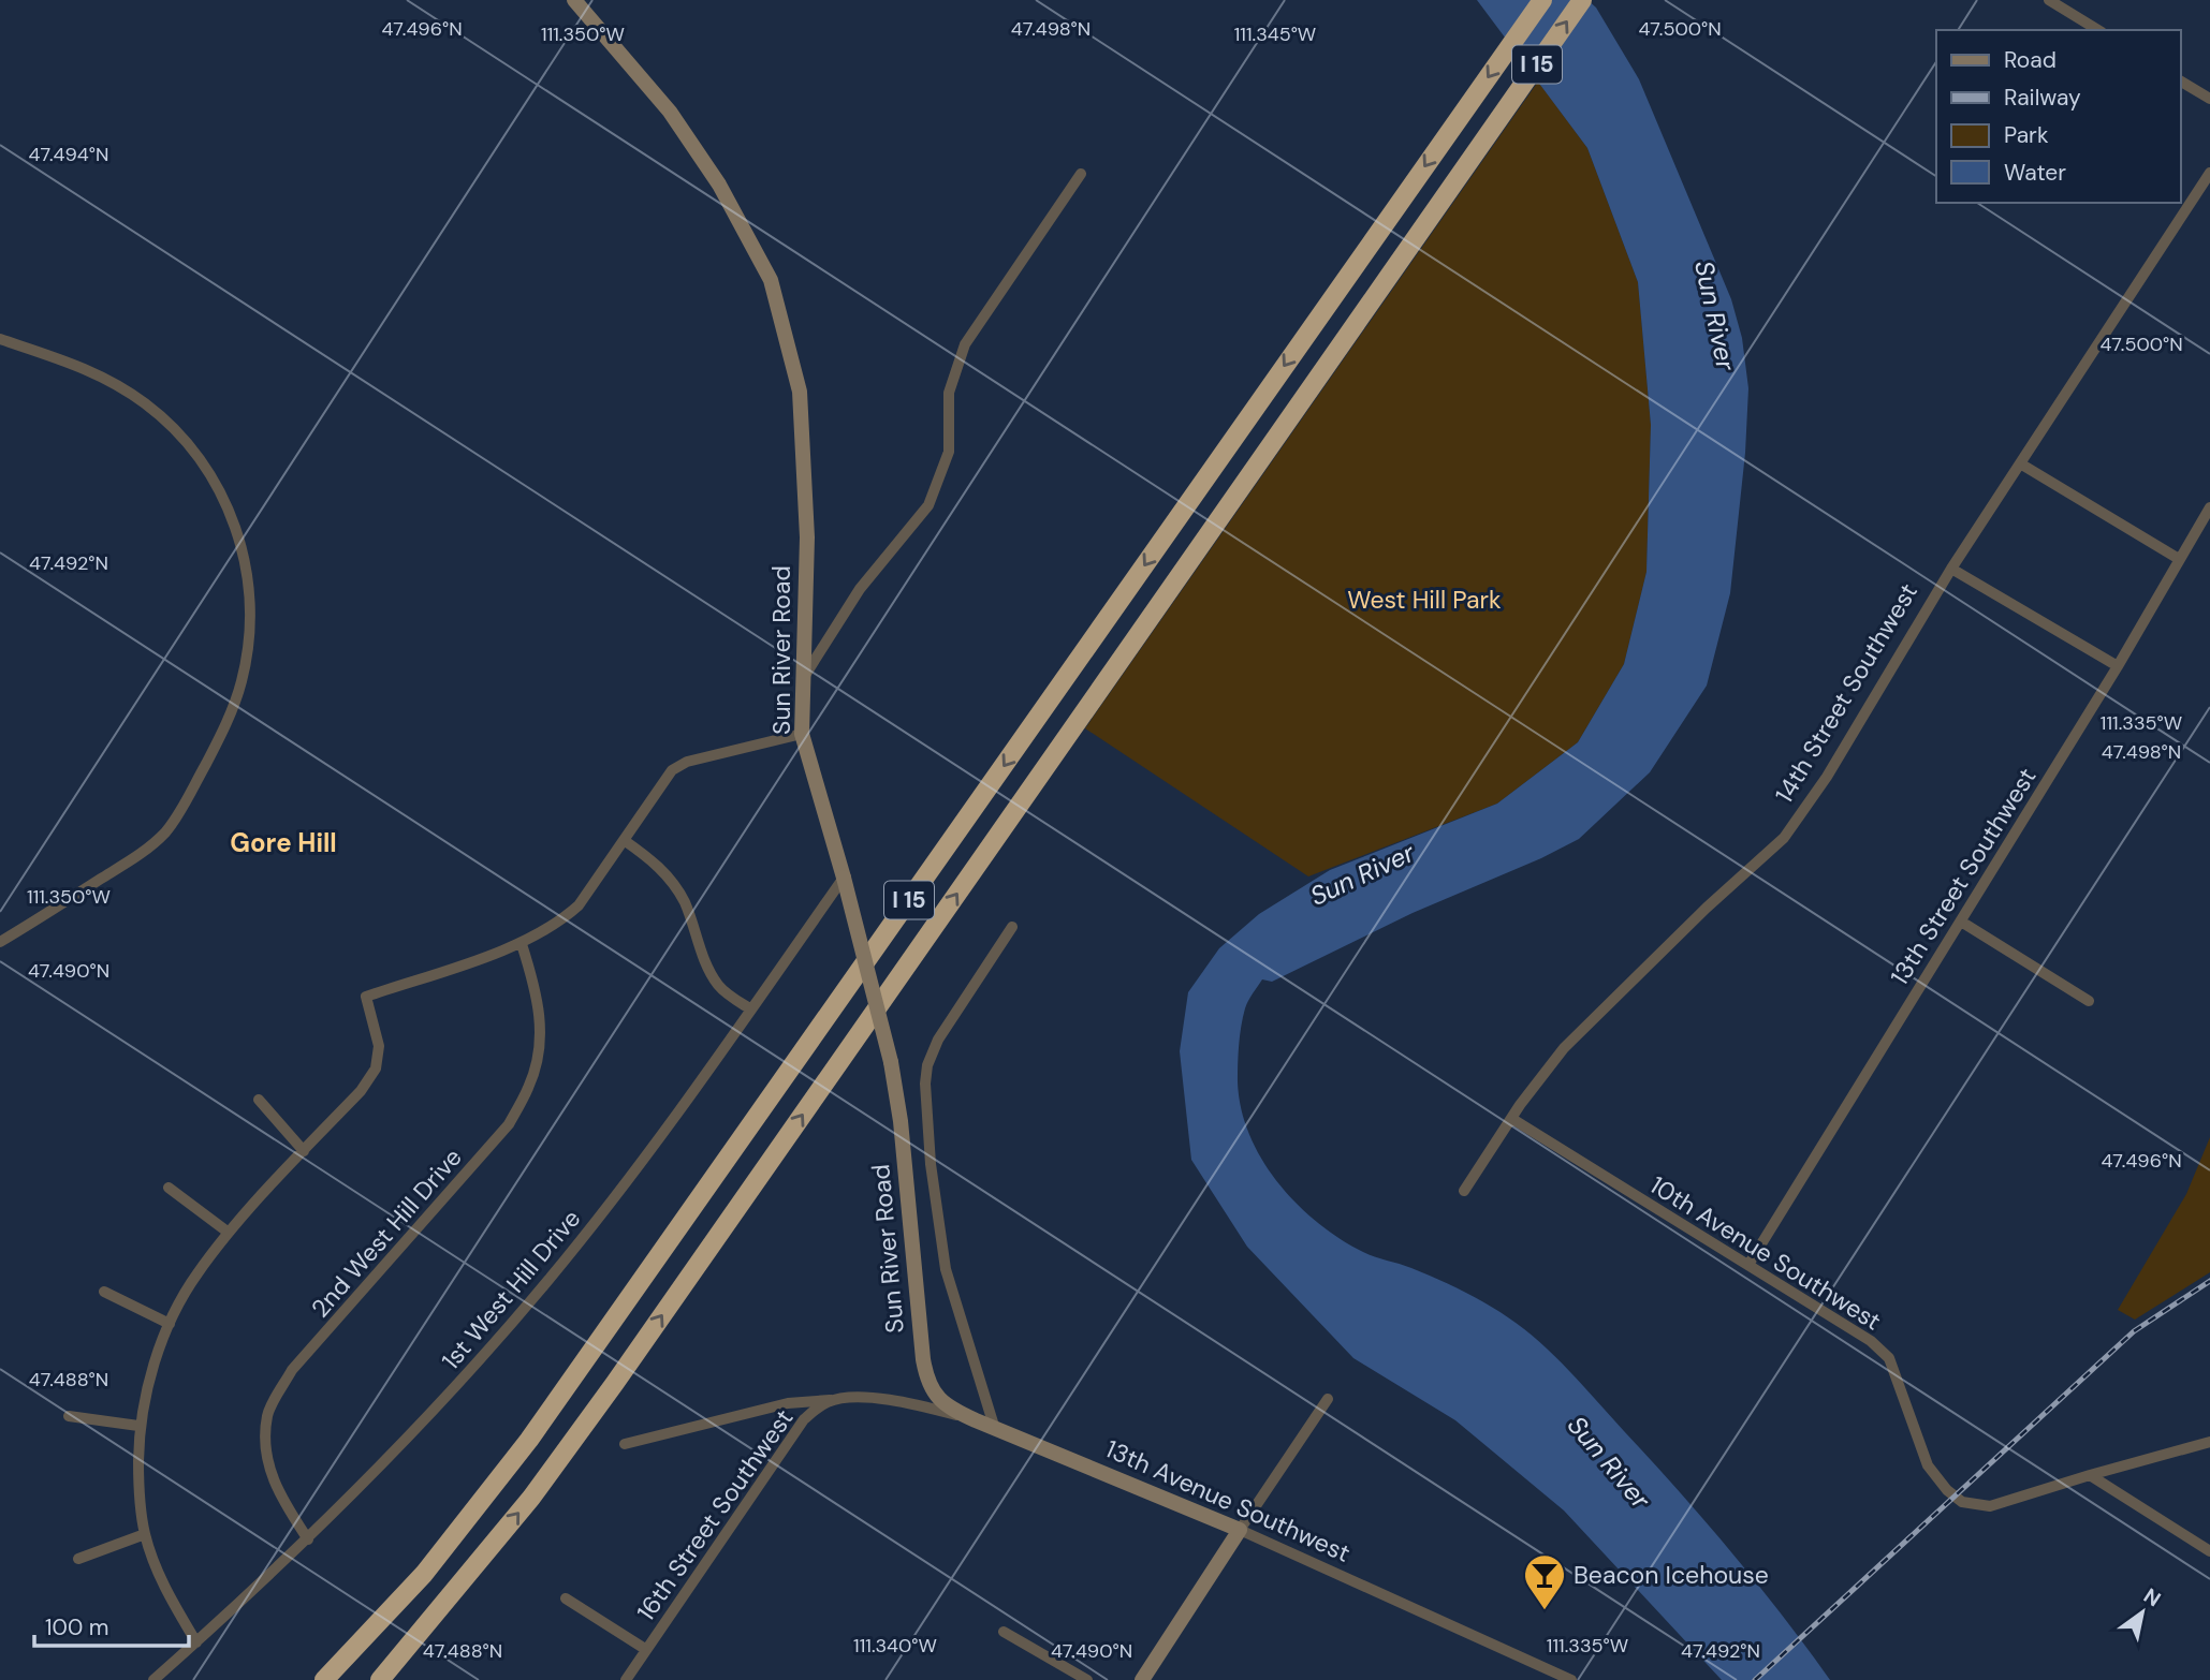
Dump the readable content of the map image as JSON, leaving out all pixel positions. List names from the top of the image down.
{
  "streets": {
    "highway": ["I 15"],
    "street": [
      "Sun River Road",
      "14th Street Southwest",
      "13th Street Southwest",
      "2nd West Hill Drive",
      "10th Avenue Southwest",
      "1st West Hill Drive",
      "13th Avenue Southwest",
      "16th Street Southwest"
    ]
  },
  "crossings": [
    ["Sun River Road", "1st West Hill Drive"],
    ["Sun River Road", "13th Avenue Southwest"],
    ["14th Street Southwest", "10th Avenue Southwest"],
    ["13th Street Southwest", "10th Avenue Southwest"],
    ["2nd West Hill Drive", "1st West Hill Drive"],
    ["13th Avenue Southwest", "16th Street Southwest"]
  ],
  "districts": ["Gore Hill"],
  "water": ["Sun River"],
  "parks": ["West Hill Park"],
  "places": {
    "bar": ["Beacon Icehouse"]
  },
  "legend": [
    "Road",
    "Railway",
    "Park",
    "Water"
  ],
  "scale_bar": "100 m",
  "north": "top right",
  "coordinates": [
    "47.496°N",
    "47.500°N",
    "47.498°N",
    "111.350°W",
    "111.345°W",
    "47.494°N",
    "47.492°N",
    "111.335°W",
    "47.490°N",
    "47.488°N",
    "111.340°W"
  ]
}
